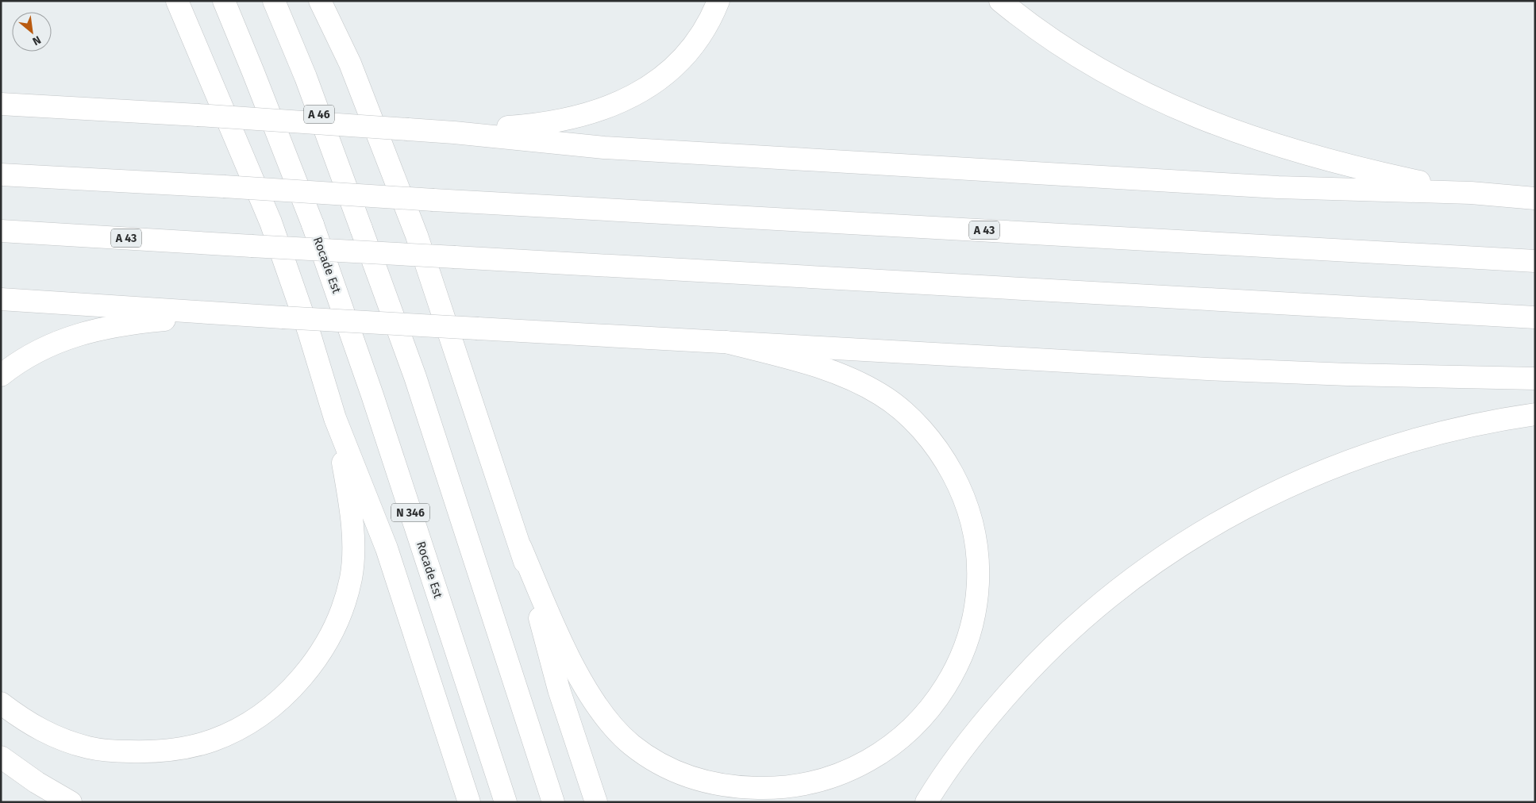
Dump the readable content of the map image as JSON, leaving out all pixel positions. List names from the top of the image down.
{
  "streets": {
    "highway": [
      "A 46",
      "A 43",
      "Rocade Est",
      "N 346"
    ]
  },
  "north": "bottom right"
}
